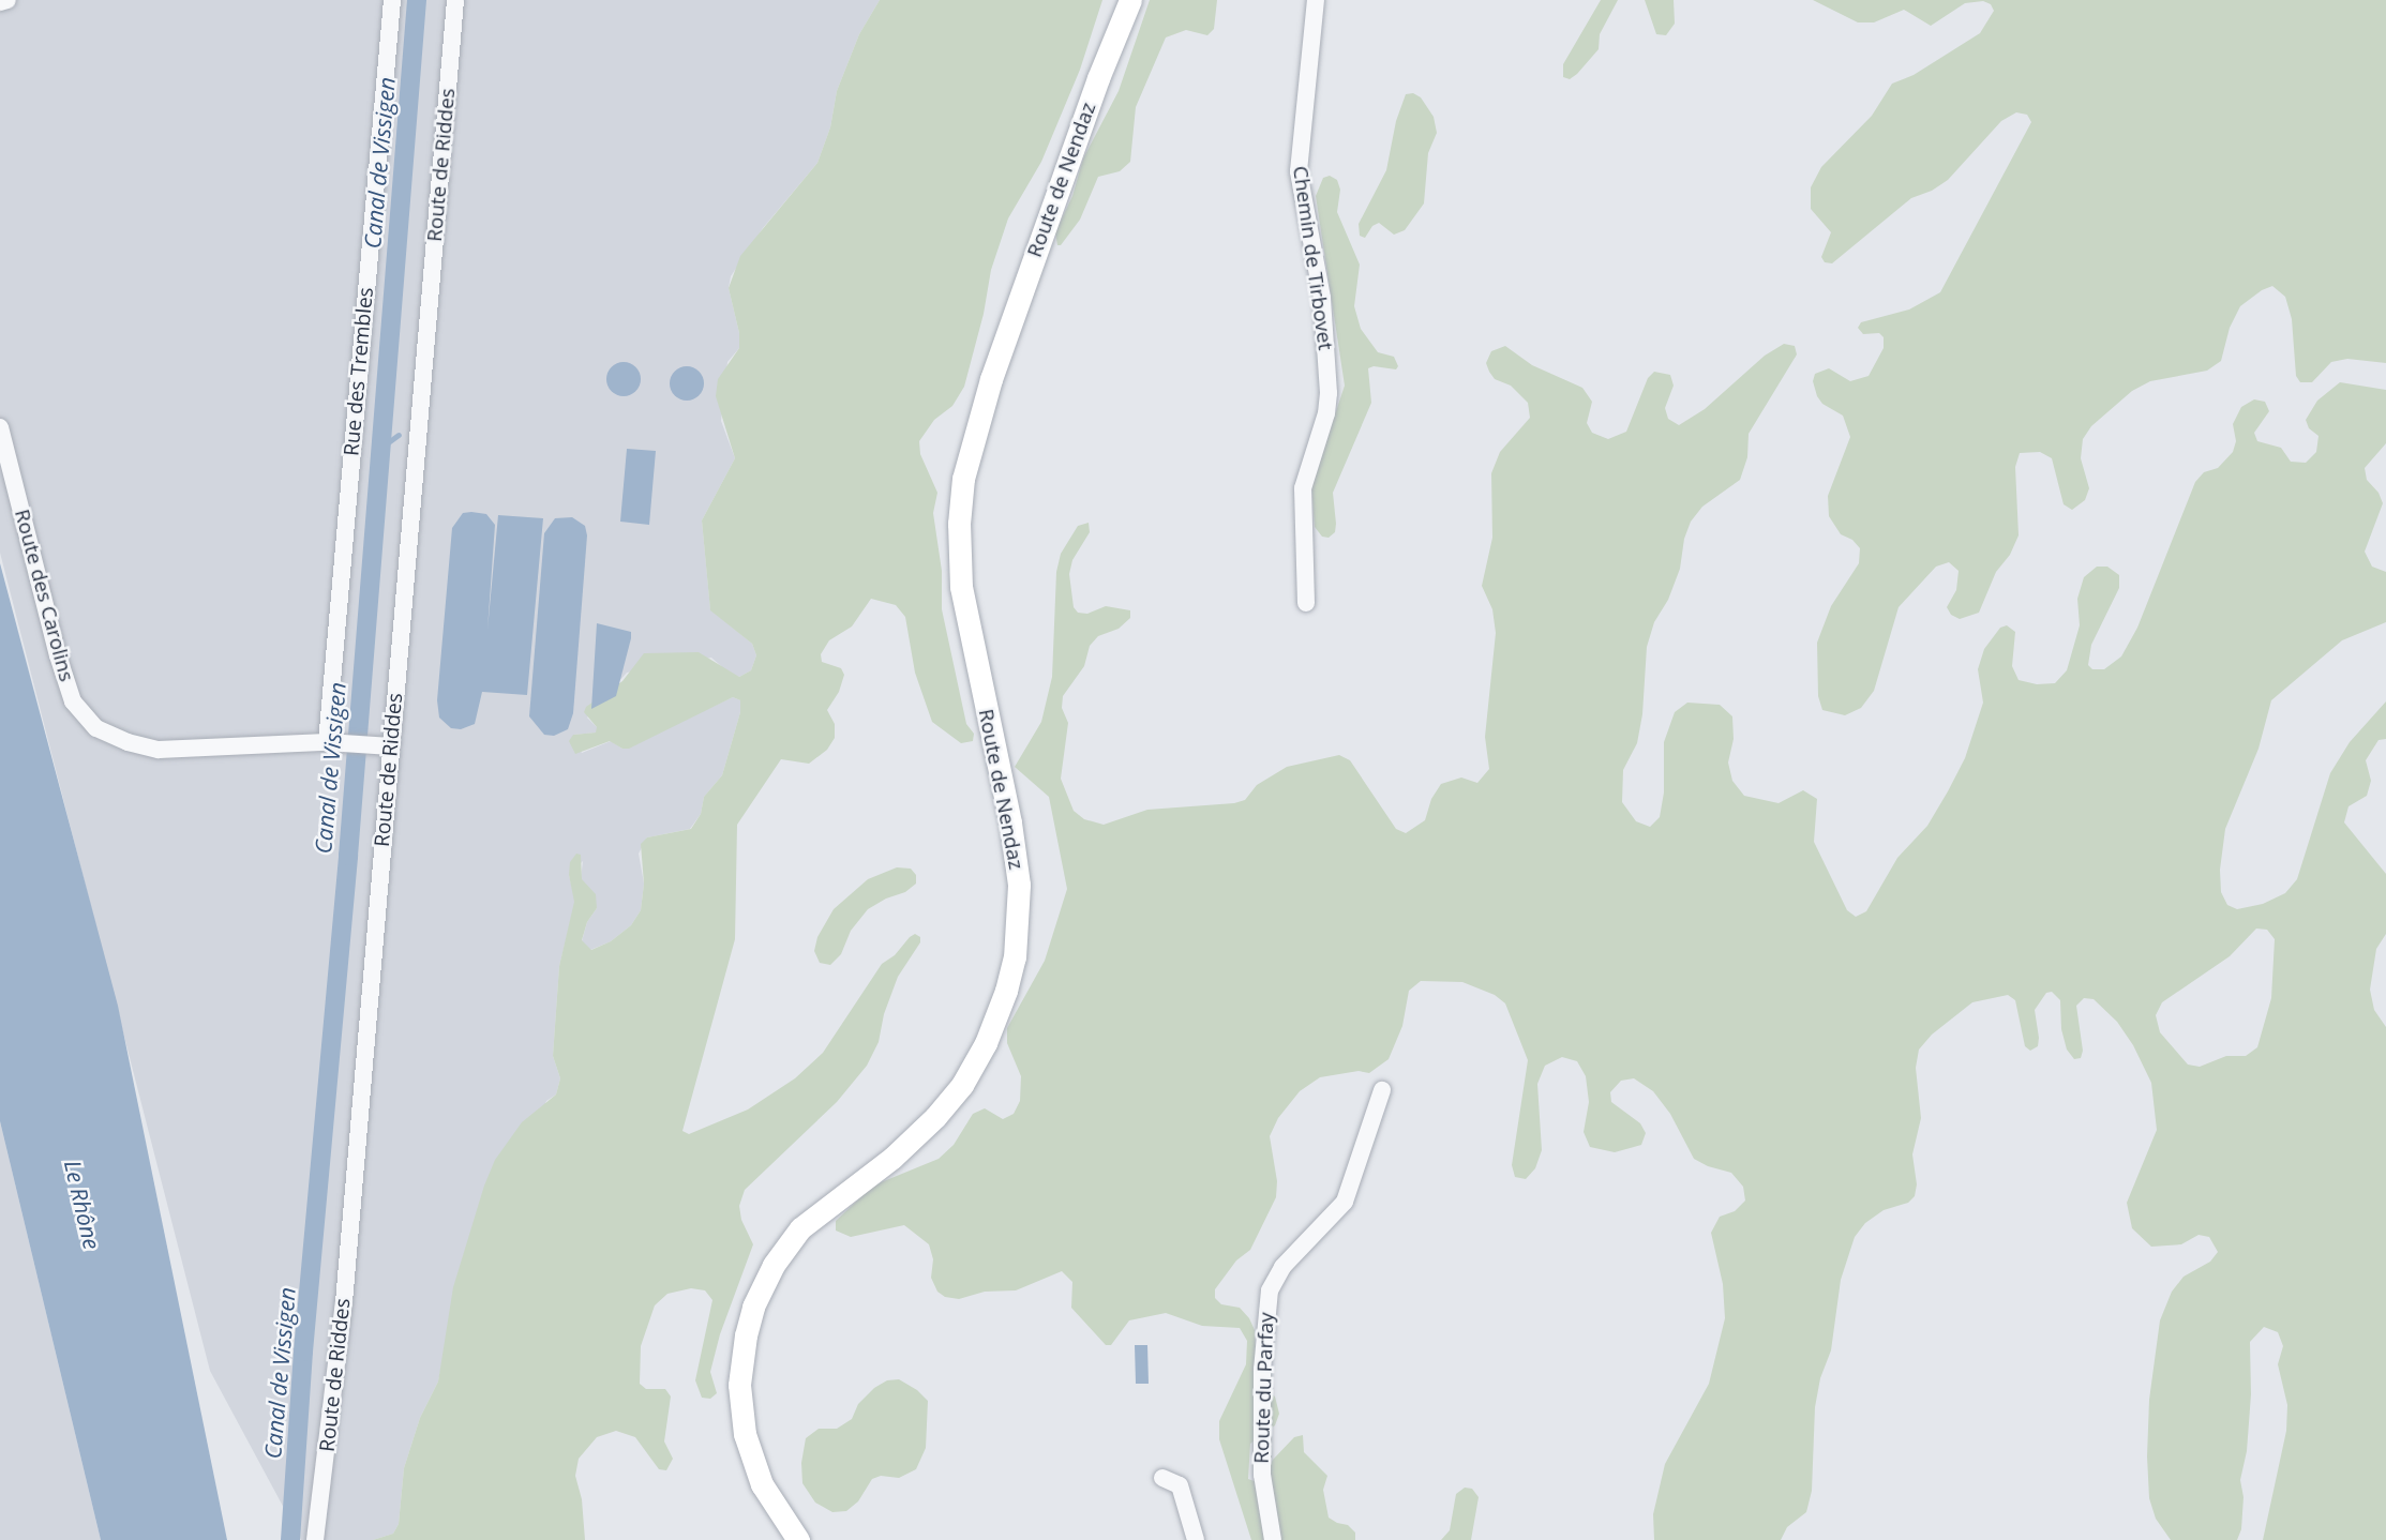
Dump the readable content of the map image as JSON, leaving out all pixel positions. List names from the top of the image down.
{
  "streets": {
    "main road": ["Route de Nendaz"],
    "street": [
      "Route de Riddes",
      "Chemin de Tirbovet",
      "Rue des Trembles",
      "Route des Carolins",
      "Route du Parfay"
    ]
  },
  "crossings": [
    ["Route de Riddes", "Route des Carolins"],
    ["Rue des Trembles", "Route des Carolins"]
  ],
  "water": ["Canal de Vissigen", "Le Rhône"]
}
